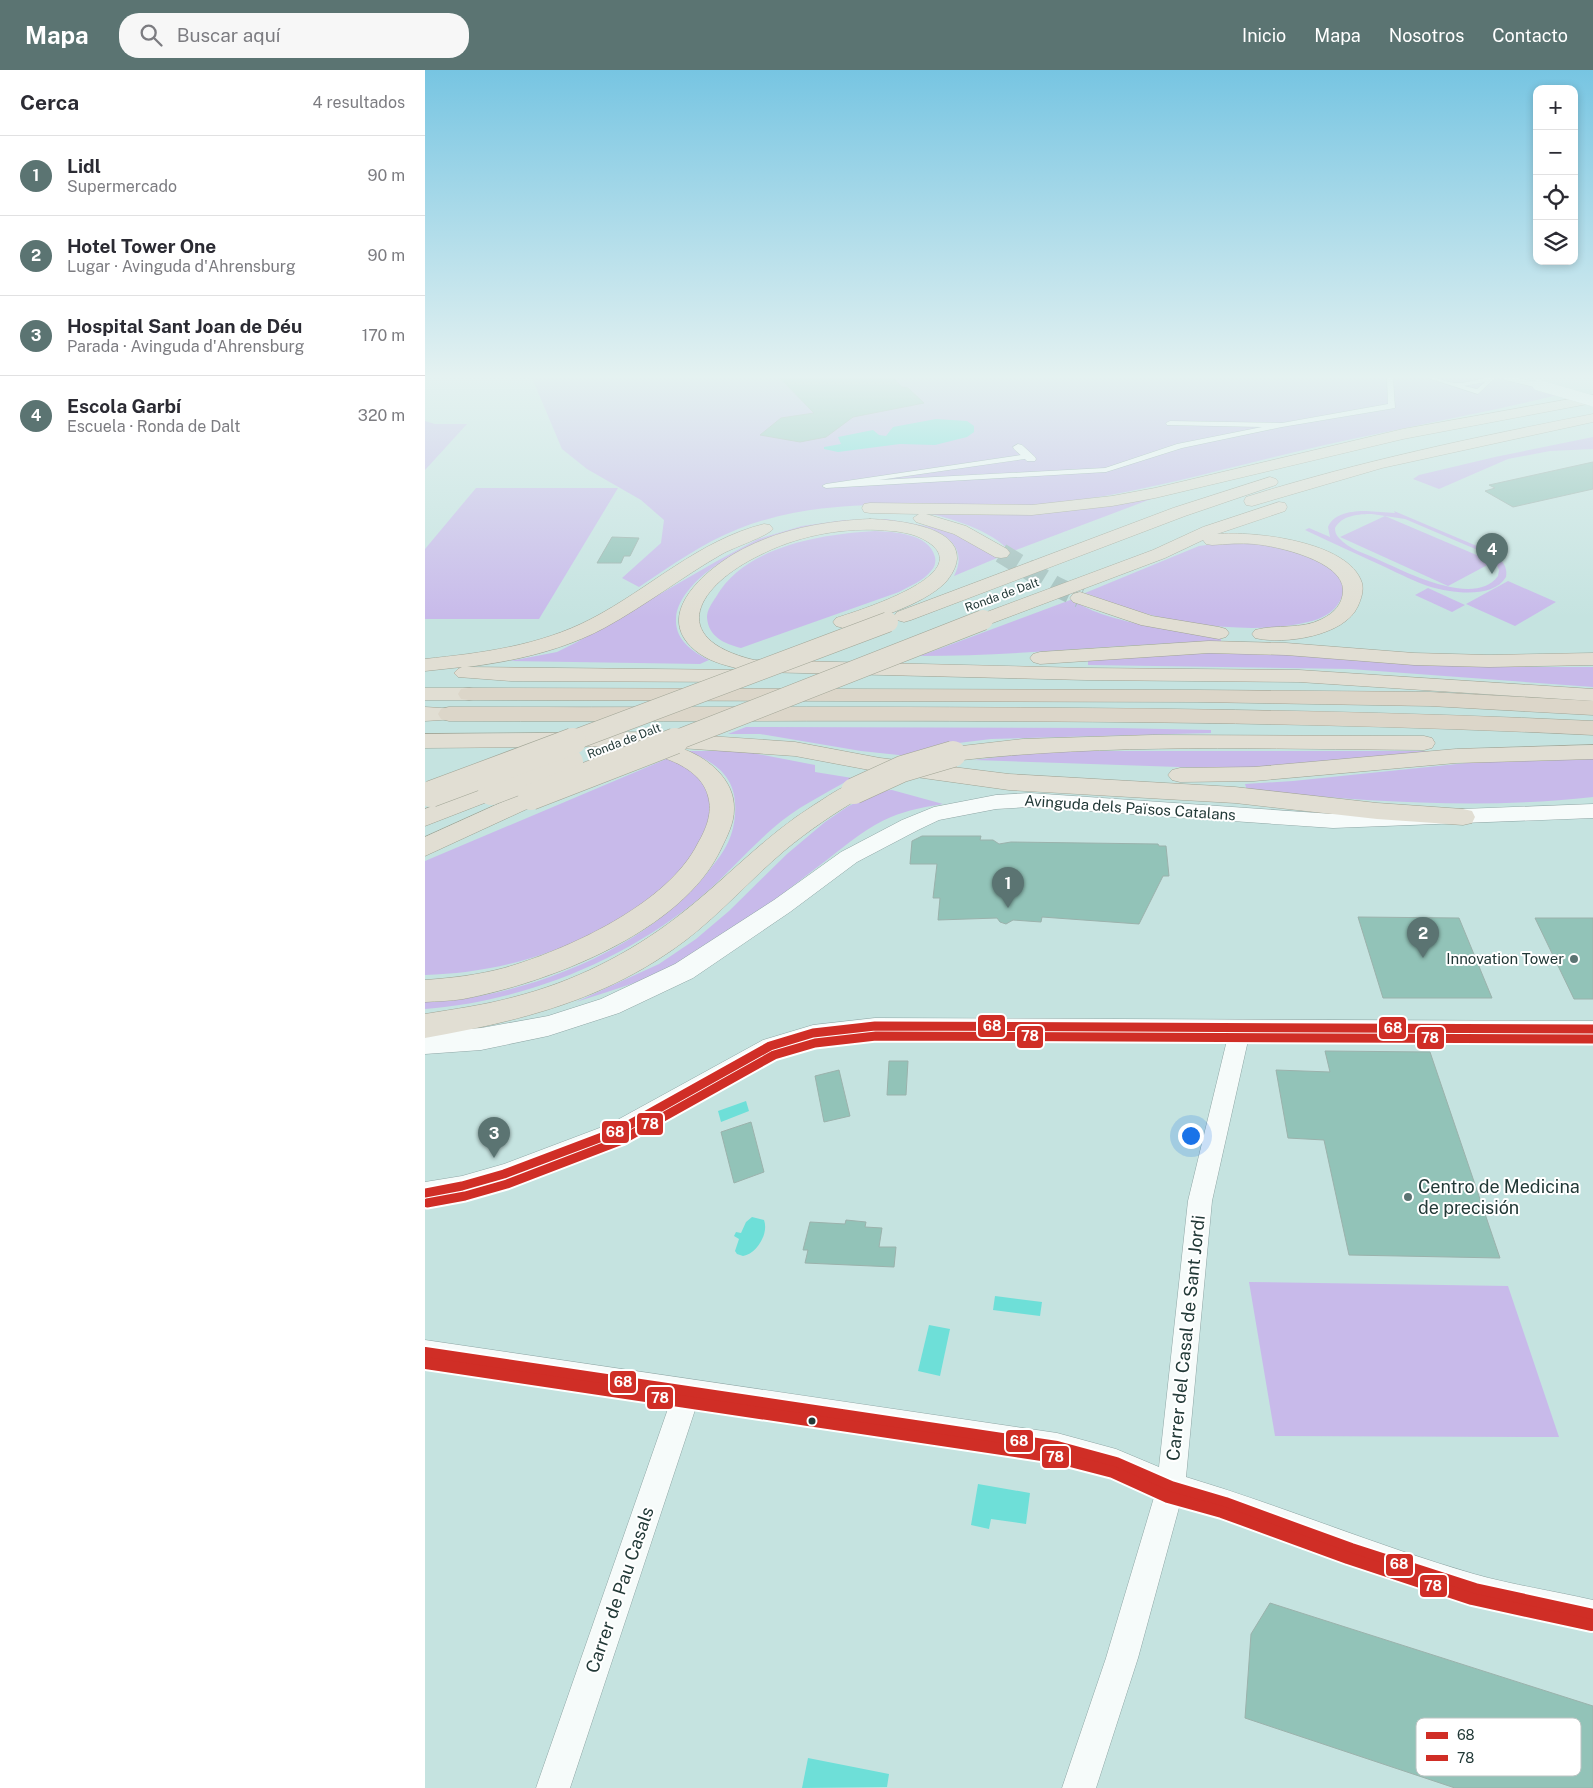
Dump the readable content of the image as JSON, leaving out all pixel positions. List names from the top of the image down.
{
  "streets": {
    "highway": ["Ronda de Dalt"],
    "street": ["Avinguda dels Països Catalans", "Carrer del Casal de Sant Jordi", "Carrer de Pau Casals"]
  },
  "places": ["Innovation Tower", "Centro de Medicina de precisión"],
  "lines": ["transit line 68", "transit line 78"],
  "legend": ["68", "78"],
  "page": {
    "header": "Mapa",
    "search": "Buscar aquí",
    "nav": [
      "Inicio",
      "Mapa",
      "Nosotros",
      "Contacto"
    ],
    "heading": ["Cerca", "4 resultados"],
    "map_buttons": ["+", "−"],
    "list": [
      {
        "mark": "1",
        "name": "Lidl",
        "note": "Supermercado",
        "value": "90 m"
      },
      {
        "mark": "2",
        "name": "Hotel Tower One",
        "note": "Lugar · Avinguda d'Ahrensburg",
        "value": "90 m"
      },
      {
        "mark": "3",
        "name": "Hospital Sant Joan de Déu",
        "note": "Parada · Avinguda d'Ahrensburg",
        "value": "170 m"
      },
      {
        "mark": "4",
        "name": "Escola Garbí",
        "note": "Escuela · Ronda de Dalt",
        "value": "320 m"
      }
    ],
    "pins": [
      "4",
      "1",
      "2",
      "3"
    ]
  }
}
